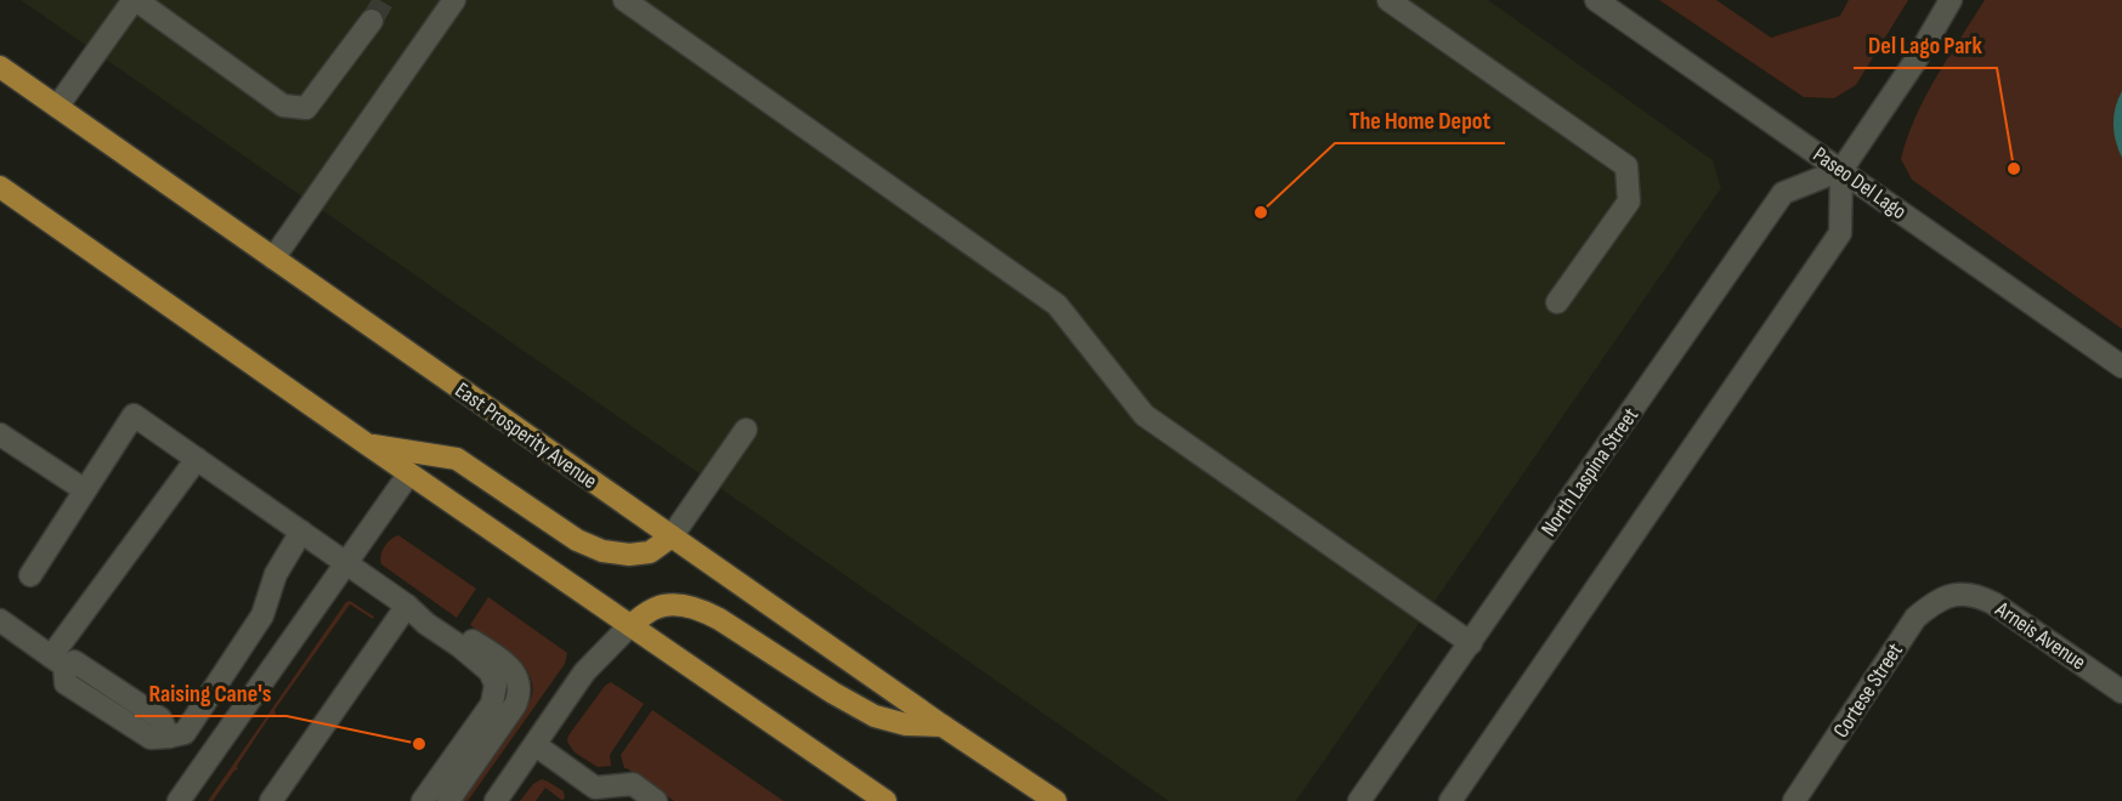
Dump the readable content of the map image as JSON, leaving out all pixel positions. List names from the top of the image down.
{
  "streets": {
    "main road": ["East Prosperity Avenue"],
    "street": [
      "Paseo Del Lago",
      "North Laspina Street",
      "Arneis Avenue",
      "Cortese Street"
    ]
  },
  "crossings": [
    ["Paseo Del Lago", "North Laspina Street"],
    ["Arneis Avenue", "Cortese Street"]
  ],
  "places": ["Del Lago Park", "The Home Depot", "Raising Cane's"]
}
